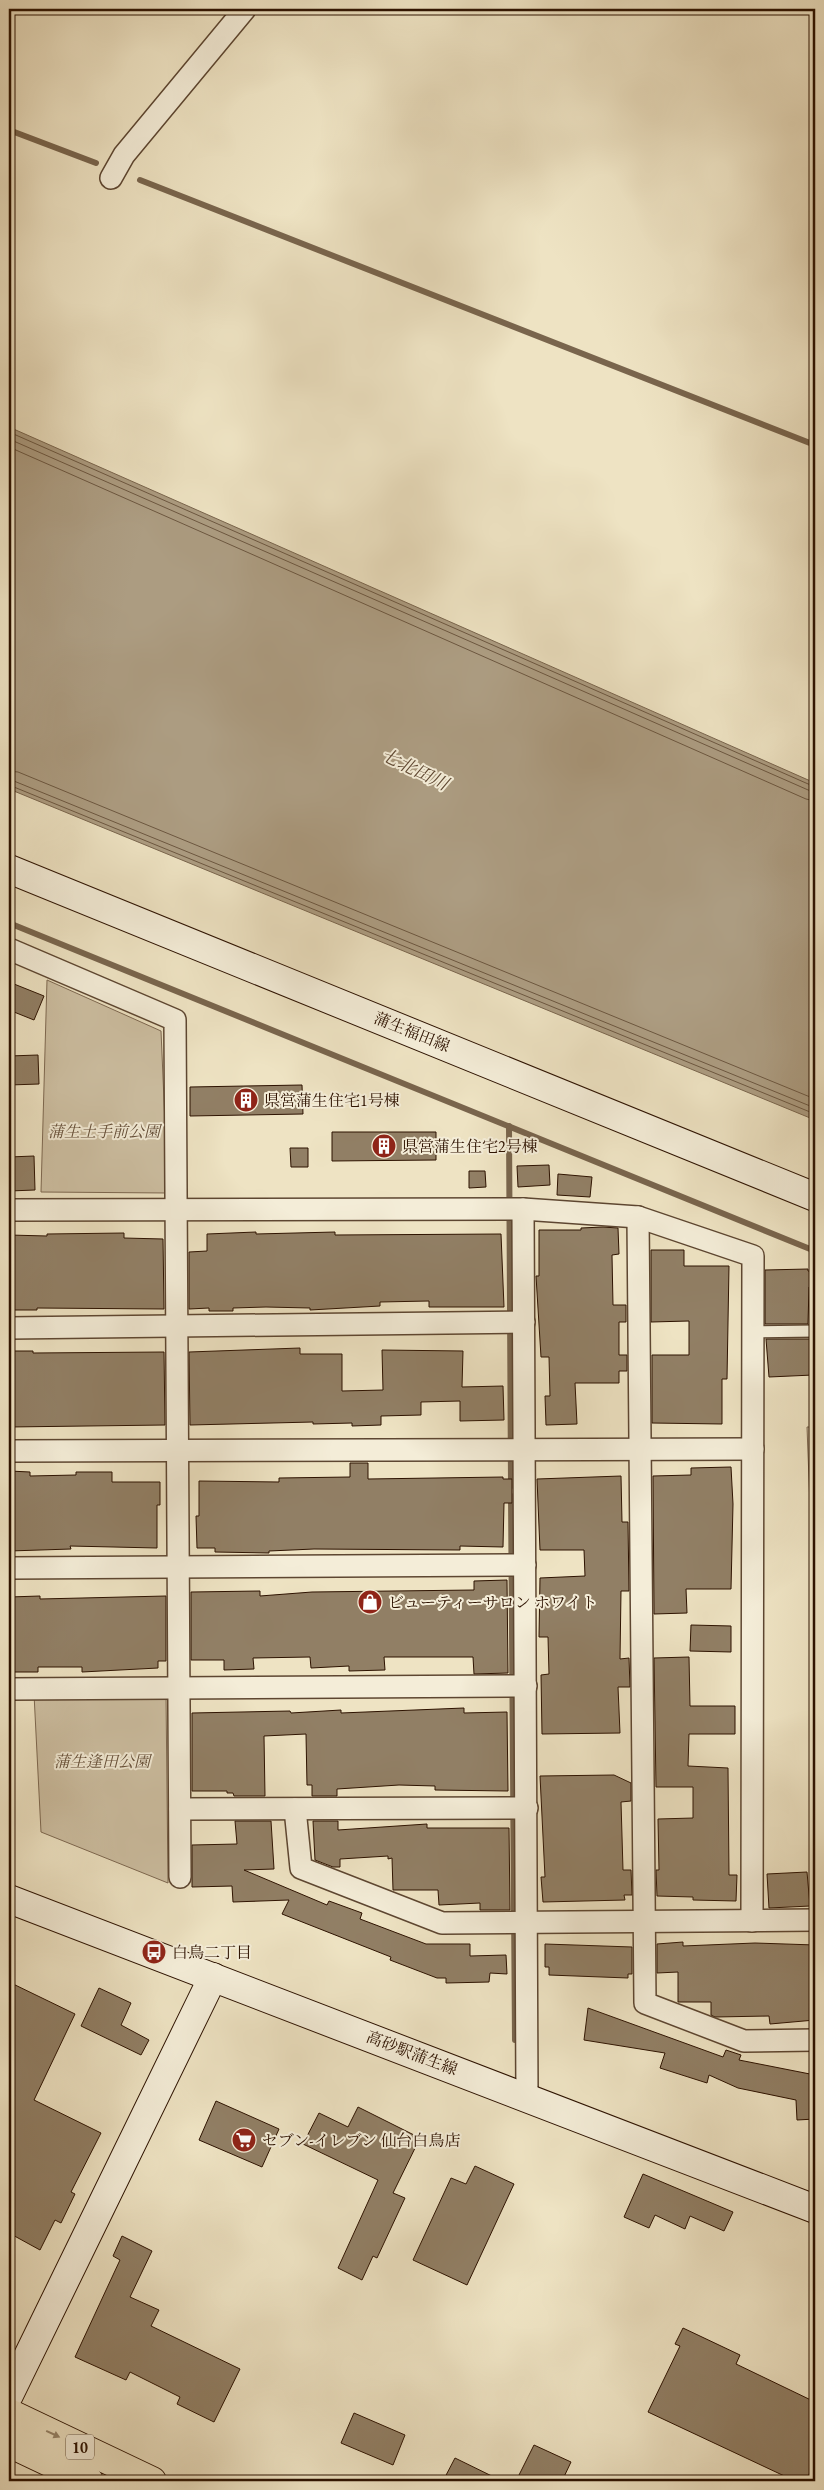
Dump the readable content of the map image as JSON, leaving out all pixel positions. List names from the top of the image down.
{
  "streets": {
    "main road": ["10"],
    "street": ["蒲生福田線", "高砂駅蒲生線"]
  },
  "water": ["七北田川"],
  "parks": ["蒲生土手前公園", "蒲生逢田公園"],
  "places": {
    "building": ["県営蒲生住宅1号棟", "県営蒲生住宅2号棟"],
    "shop": ["ビューティーサロン ホワイト"],
    "bus stop": ["白鳥二丁目"],
    "supermarket": ["セブン-イレブン 仙台白鳥店"]
  }
}
